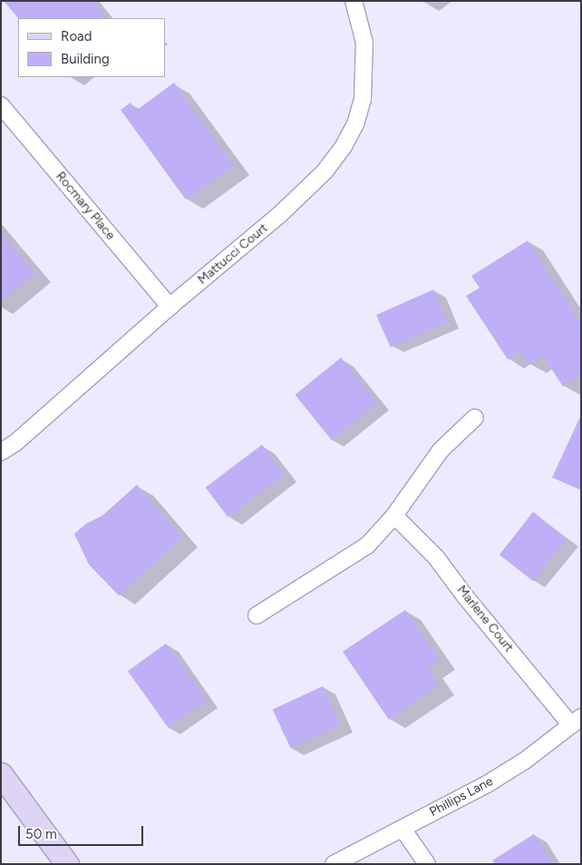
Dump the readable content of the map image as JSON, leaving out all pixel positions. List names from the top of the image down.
{
  "streets": {
    "street": [
      "Rocmary Place",
      "Mattucci Court",
      "Marlene Court",
      "Phillips Lane"
    ]
  },
  "crossings": [
    ["Rocmary Place", "Mattucci Court"],
    ["Marlene Court", "Phillips Lane"]
  ],
  "legend": ["Road", "Building"],
  "scale_bar": "50 m"
}
